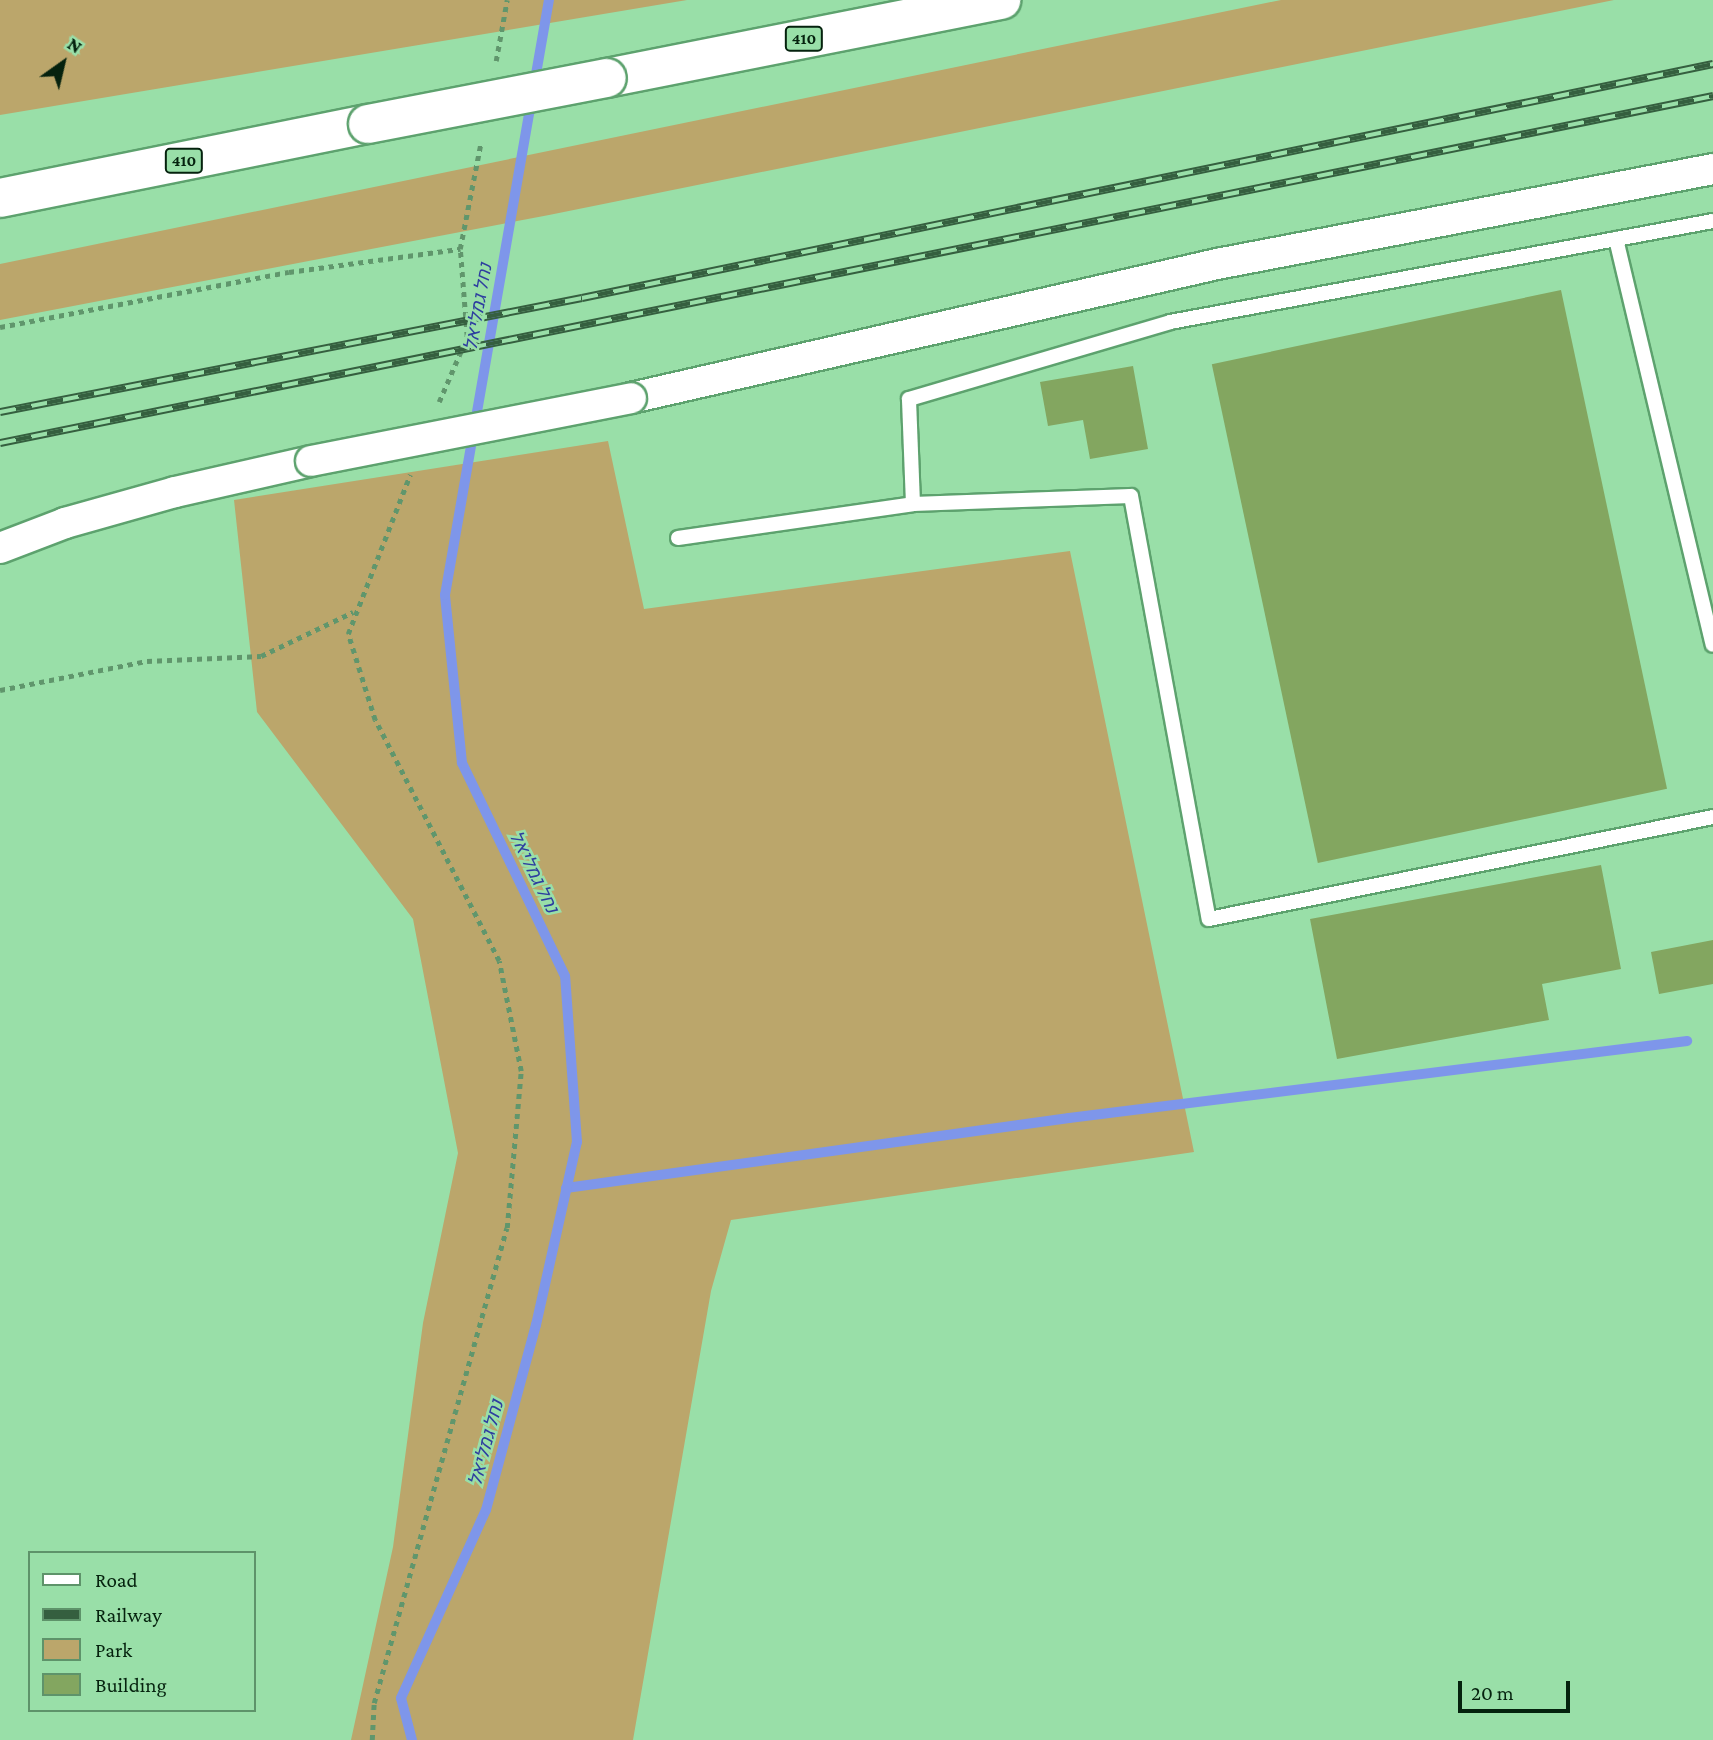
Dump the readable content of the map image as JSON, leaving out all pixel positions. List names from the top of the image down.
{
  "streets": {
    "main road": ["410"]
  },
  "water": ["נחל גמליאל"],
  "legend": [
    "Road",
    "Railway",
    "Park",
    "Building"
  ],
  "scale_bar": "20 m",
  "north": "top right"
}
